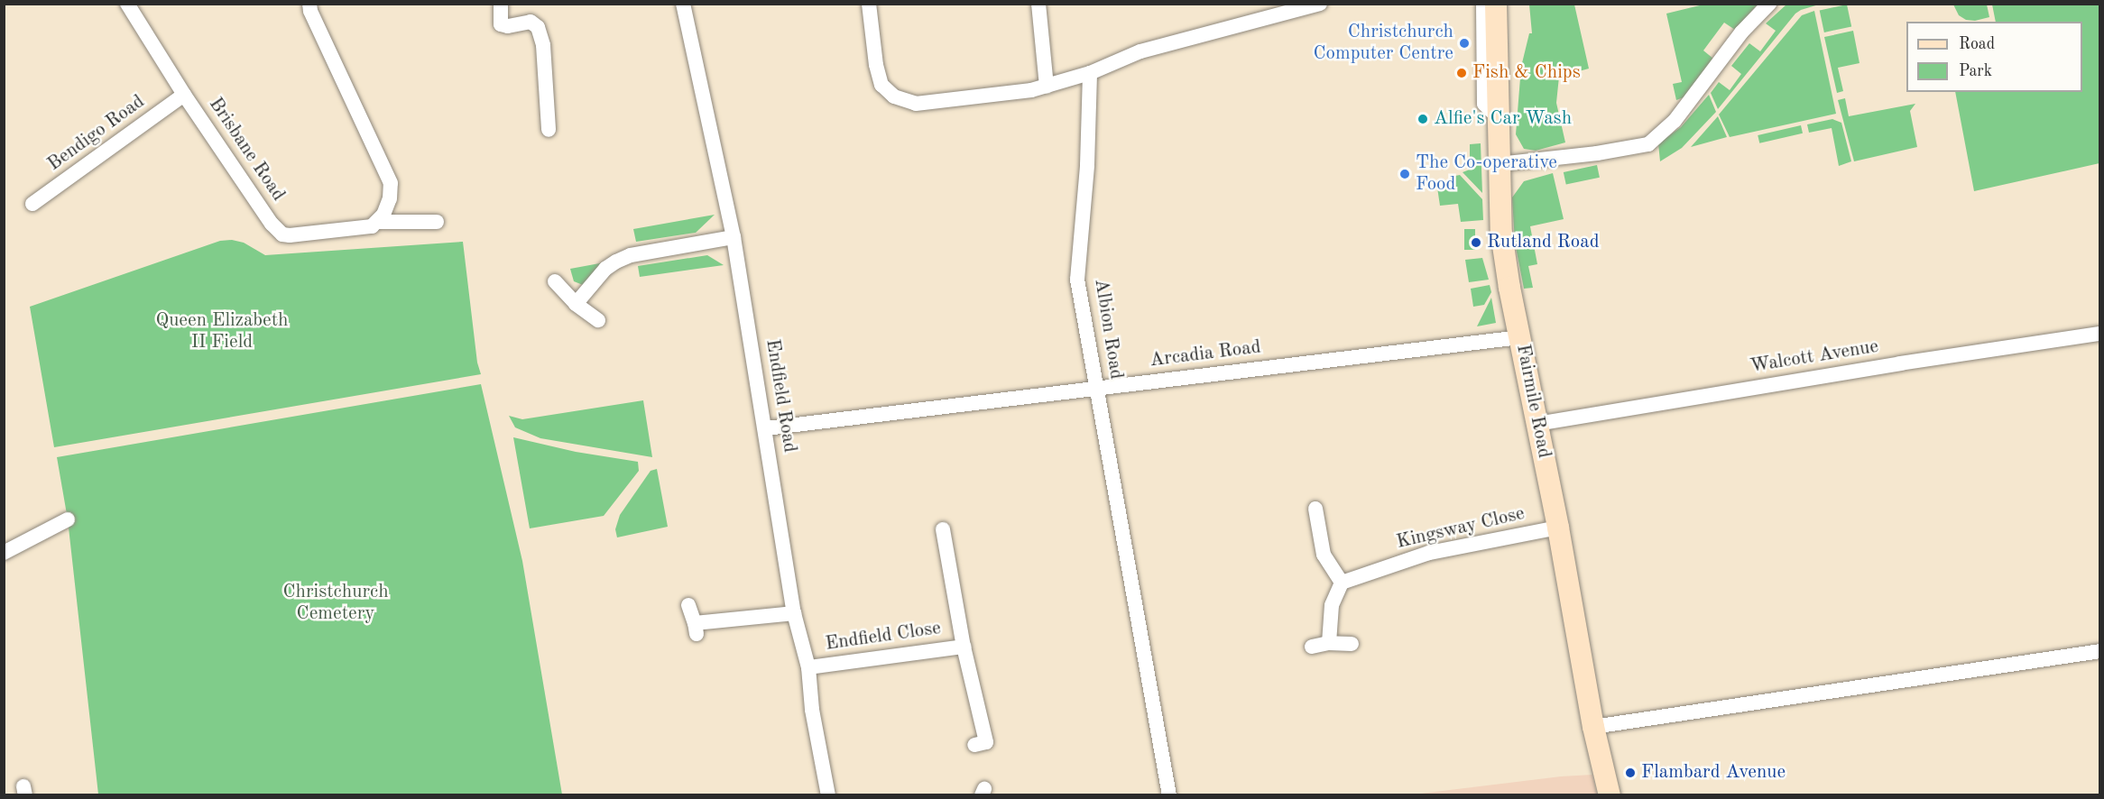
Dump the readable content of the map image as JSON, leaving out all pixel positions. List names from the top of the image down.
{
  "streets": {
    "main road": ["Fairmile Road"],
    "street": [
      "Bendigo Road",
      "Brisbane Road",
      "Albion Road",
      "Arcadia Road",
      "Walcott Avenue",
      "Endfield Road",
      "Kingsway Close",
      "Endfield Close"
    ]
  },
  "crossings": [
    ["Bendigo Road", "Brisbane Road"],
    ["Albion Road", "Arcadia Road"],
    ["Arcadia Road", "Endfield Road"],
    ["Arcadia Road", "Fairmile Road"],
    ["Walcott Avenue", "Fairmile Road"],
    ["Endfield Road", "Endfield Close"],
    ["Fairmile Road", "Kingsway Close"]
  ],
  "parks": ["Queen Elizabeth II Field", "Christchurch Cemetery"],
  "places": [
    "Christchurch Computer Centre",
    "Fish & Chips",
    "Alfie's Car Wash",
    "The Co-operative Food",
    "Rutland Road",
    "Flambard Avenue"
  ],
  "legend": ["Road", "Park"]
}
